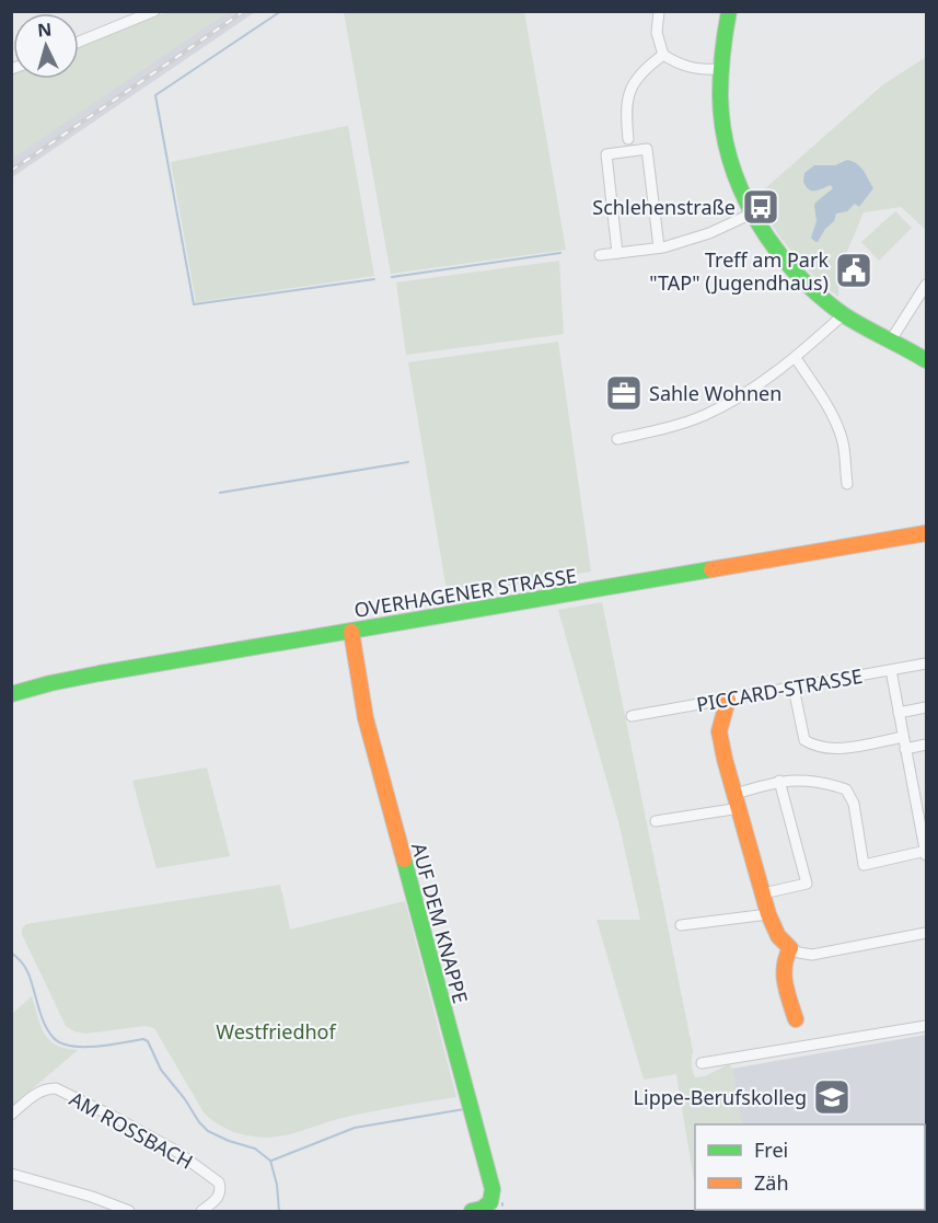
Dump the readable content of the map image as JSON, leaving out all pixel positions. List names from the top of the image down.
{
  "streets": {
    "street": [
      "OVERHAGENER STRASSE",
      "PICCARD-STRASSE",
      "AUF DEM KNAPPE",
      "AM ROSSBACH"
    ]
  },
  "crossings": [
    ["OVERHAGENER STRASSE", "AUF DEM KNAPPE"]
  ],
  "parks": ["Westfriedhof"],
  "places": {
    "bus stop": ["Schlehenstraße"],
    "public building": ["Treff am Park \"TAP\" (Jugendhaus)"],
    "office": ["Sahle Wohnen"],
    "school or university": ["Lippe-Berufskolleg"]
  },
  "legend": ["Frei", "Zäh"],
  "north": "top"
}
